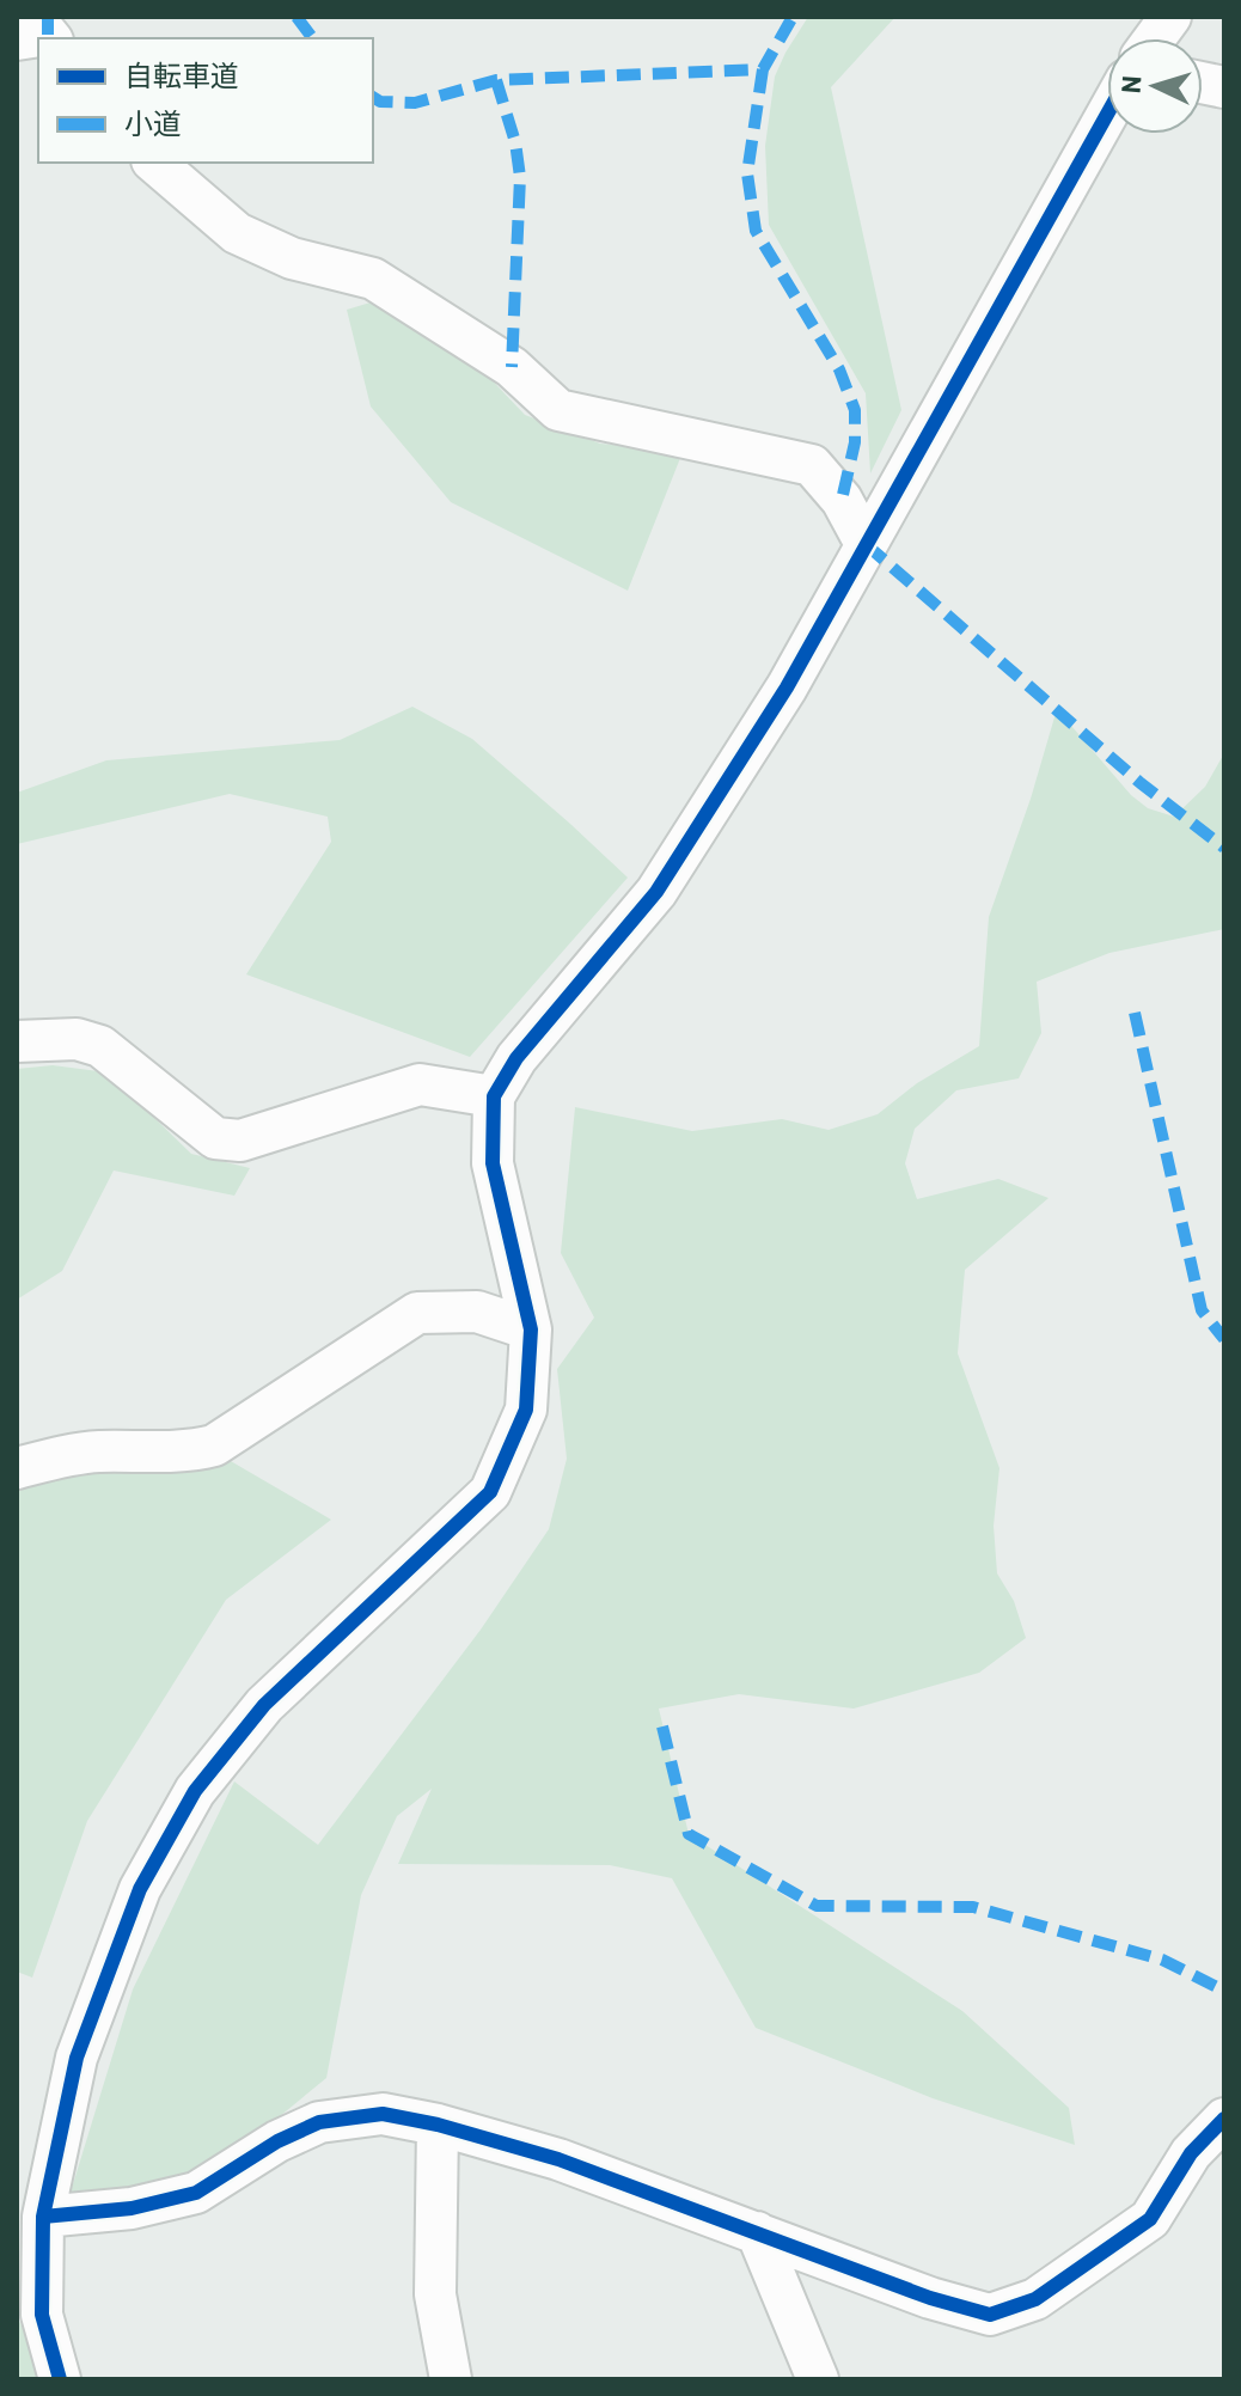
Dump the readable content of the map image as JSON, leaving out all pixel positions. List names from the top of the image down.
{
  "legend": ["自転車道", "小道"],
  "north": "left"
}
